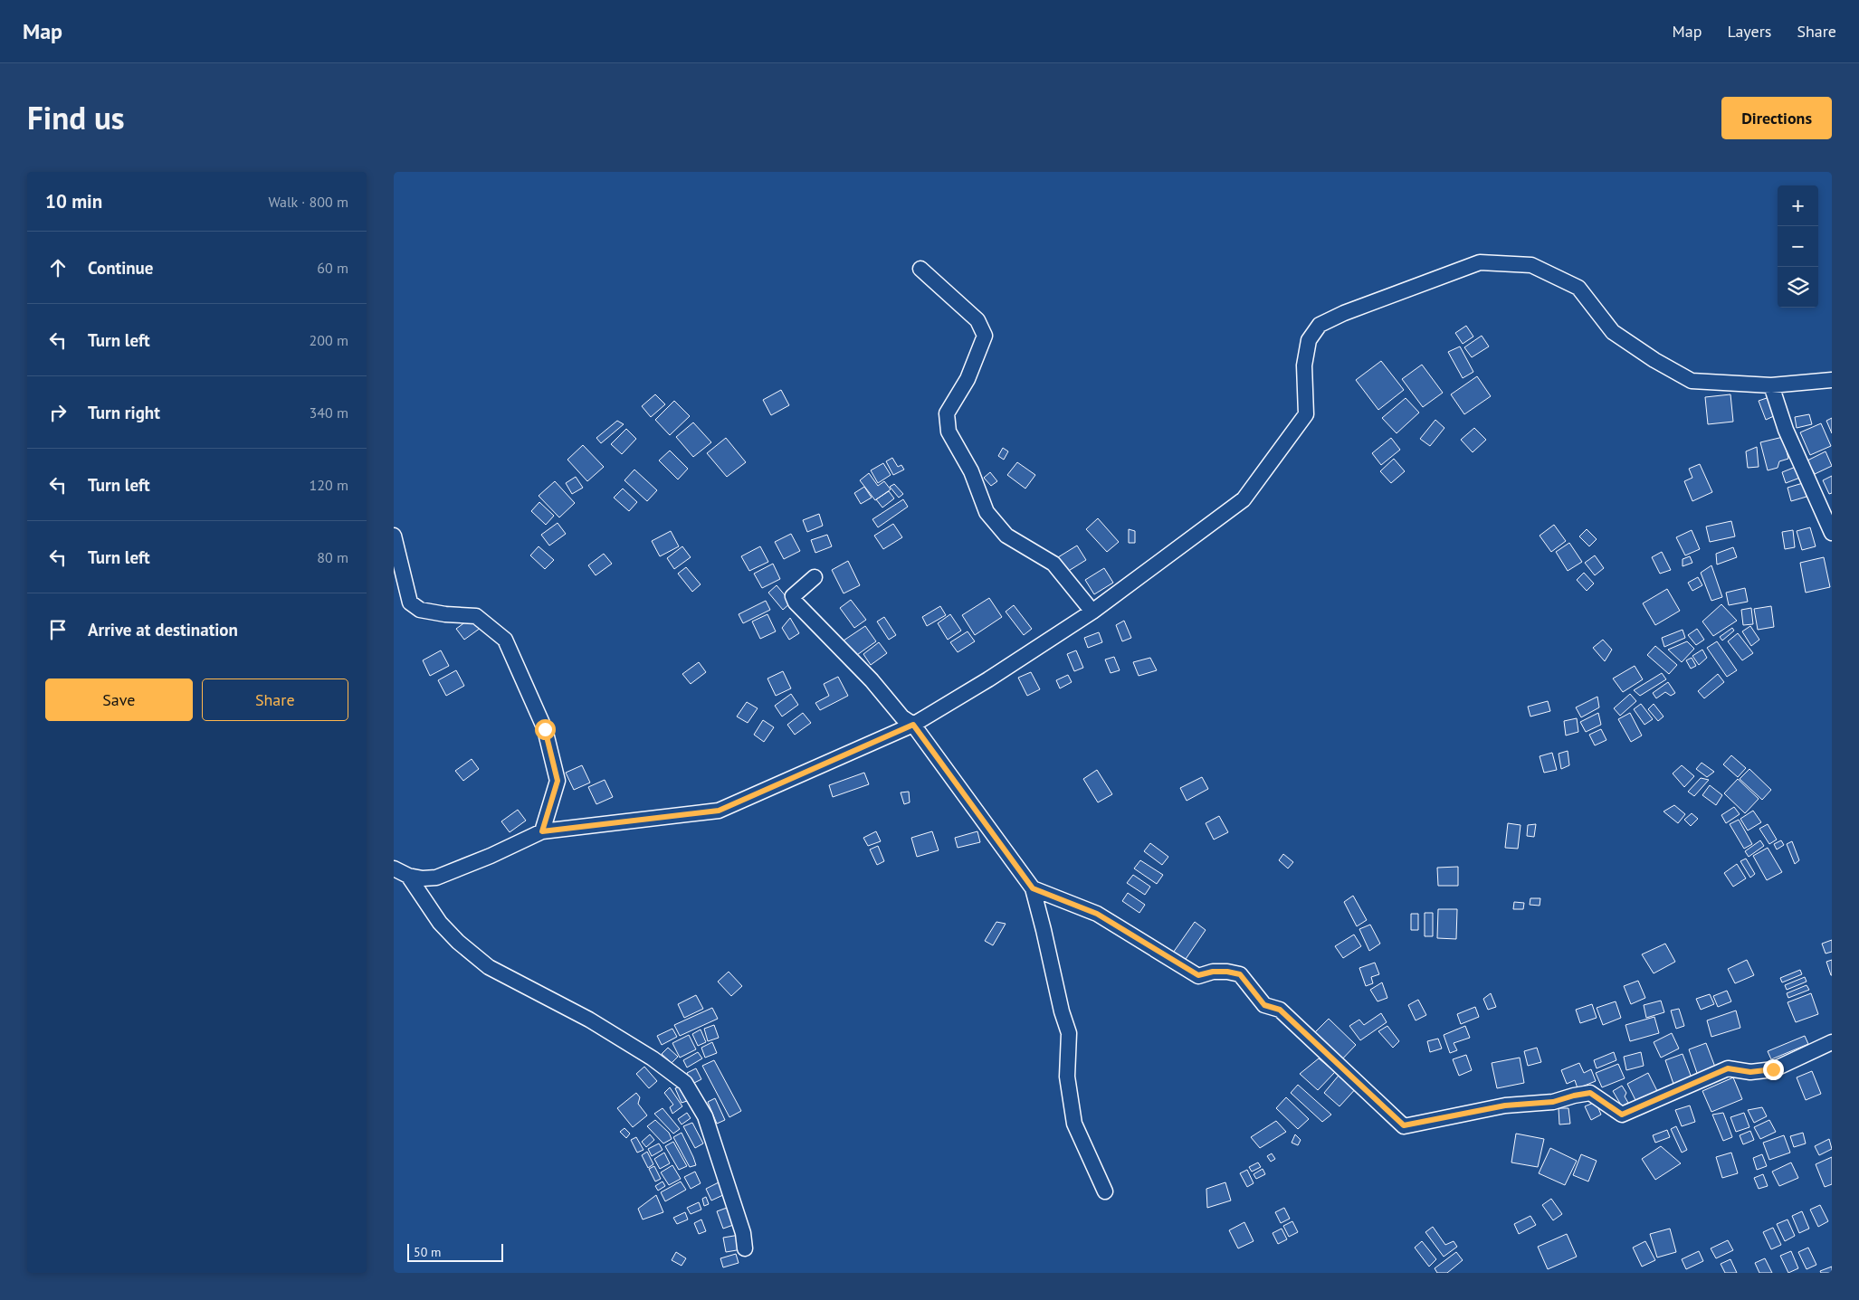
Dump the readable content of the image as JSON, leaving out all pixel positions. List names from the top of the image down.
{
  "scale_bar": "50 m",
  "page": {
    "header": "Map",
    "nav": ["Map", "Layers", "Share"],
    "title": "Find us",
    "buttons": [
      "Directions",
      ["Save", "Share"]
    ],
    "heading": ["10 min", "Walk · 800 m"],
    "map_buttons": ["+", "−"],
    "list": [
      ["Continue", "60 m"],
      ["Turn left", "200 m"],
      ["Turn right", "340 m"],
      ["Turn left", "120 m"],
      ["Turn left", "80 m"],
      "Arrive at destination"
    ],
    "scale": "50 m"
  }
}
